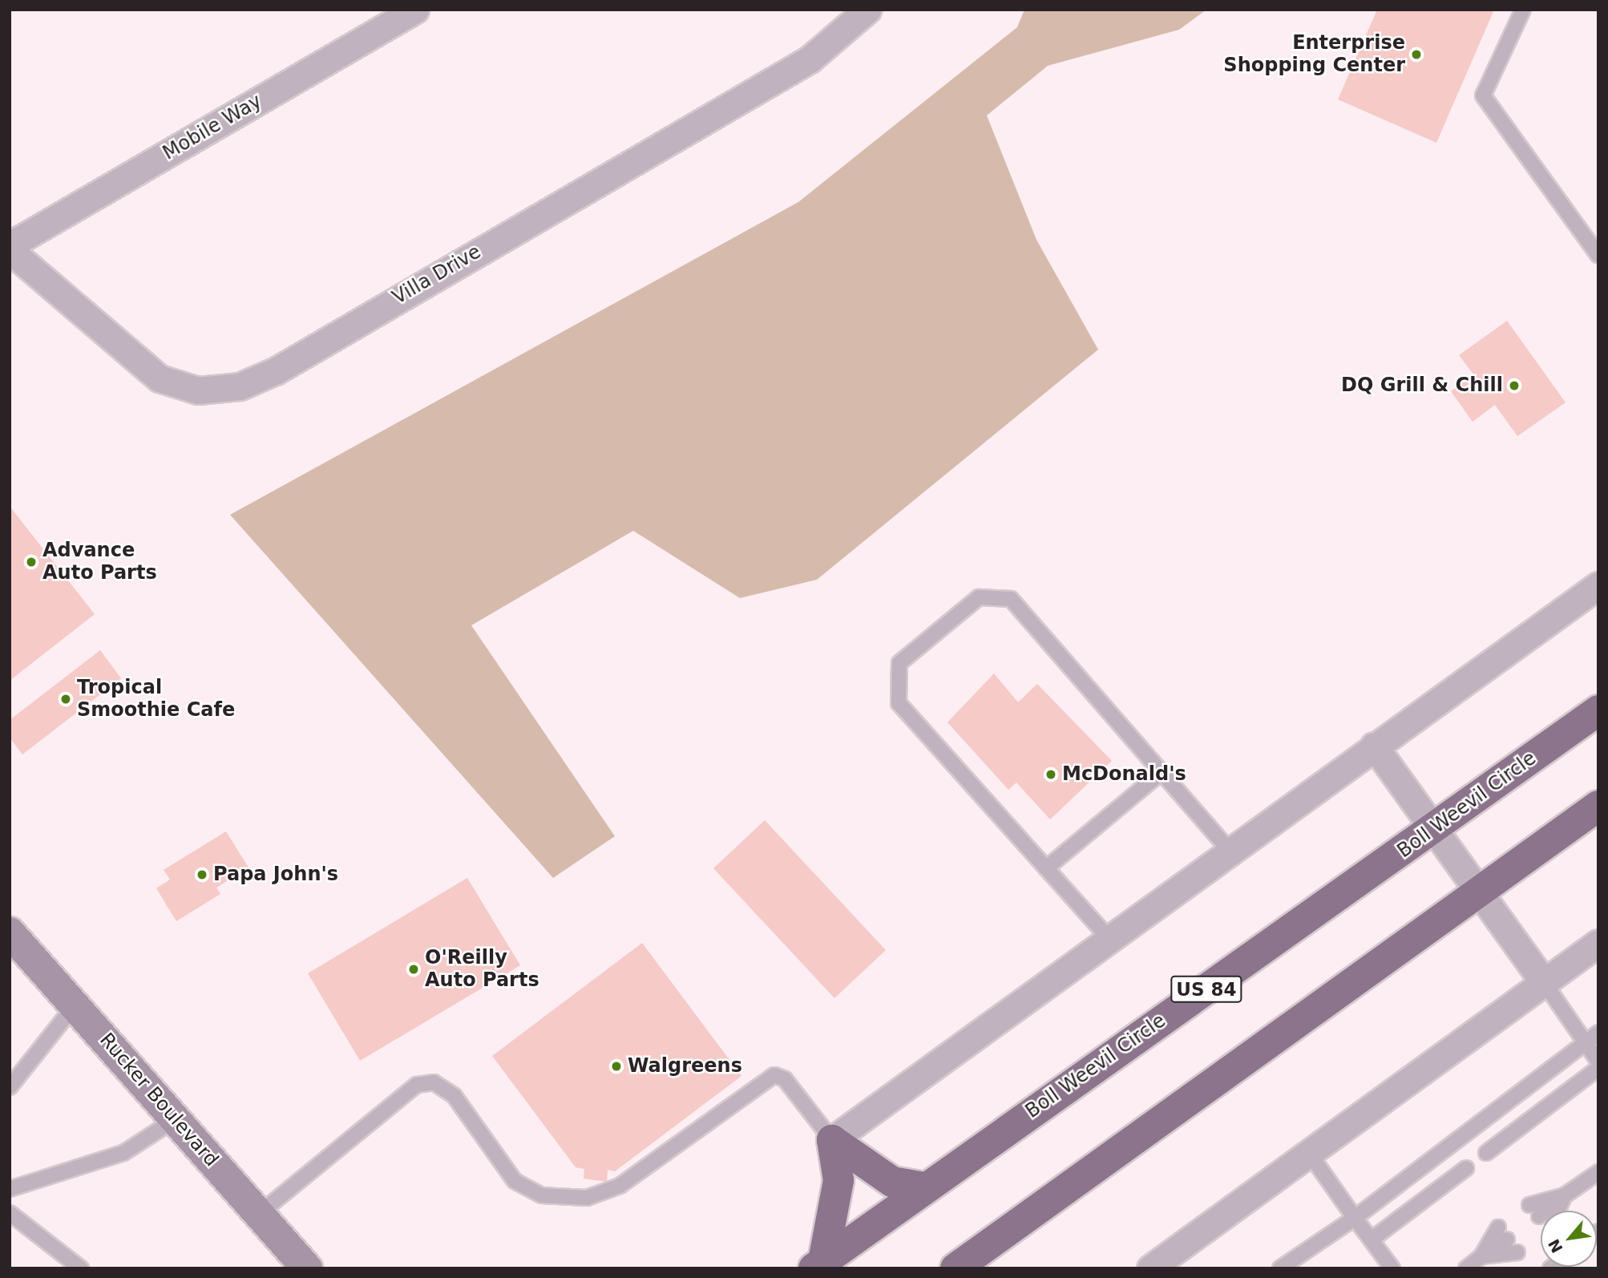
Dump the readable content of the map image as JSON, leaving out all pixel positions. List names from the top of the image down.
{
  "streets": {
    "highway": ["Boll Weevil Circle", "US 84"],
    "main road": ["Rucker Boulevard"],
    "street": ["Mobile Way", "Villa Drive"]
  },
  "places": [
    "Enterprise Shopping Center",
    "DQ Grill & Chill",
    "Advance Auto Parts",
    "Tropical Smoothie Cafe",
    "McDonald's",
    "Papa John's",
    "O'Reilly Auto Parts",
    "Walgreens"
  ],
  "north": "bottom left"
}
